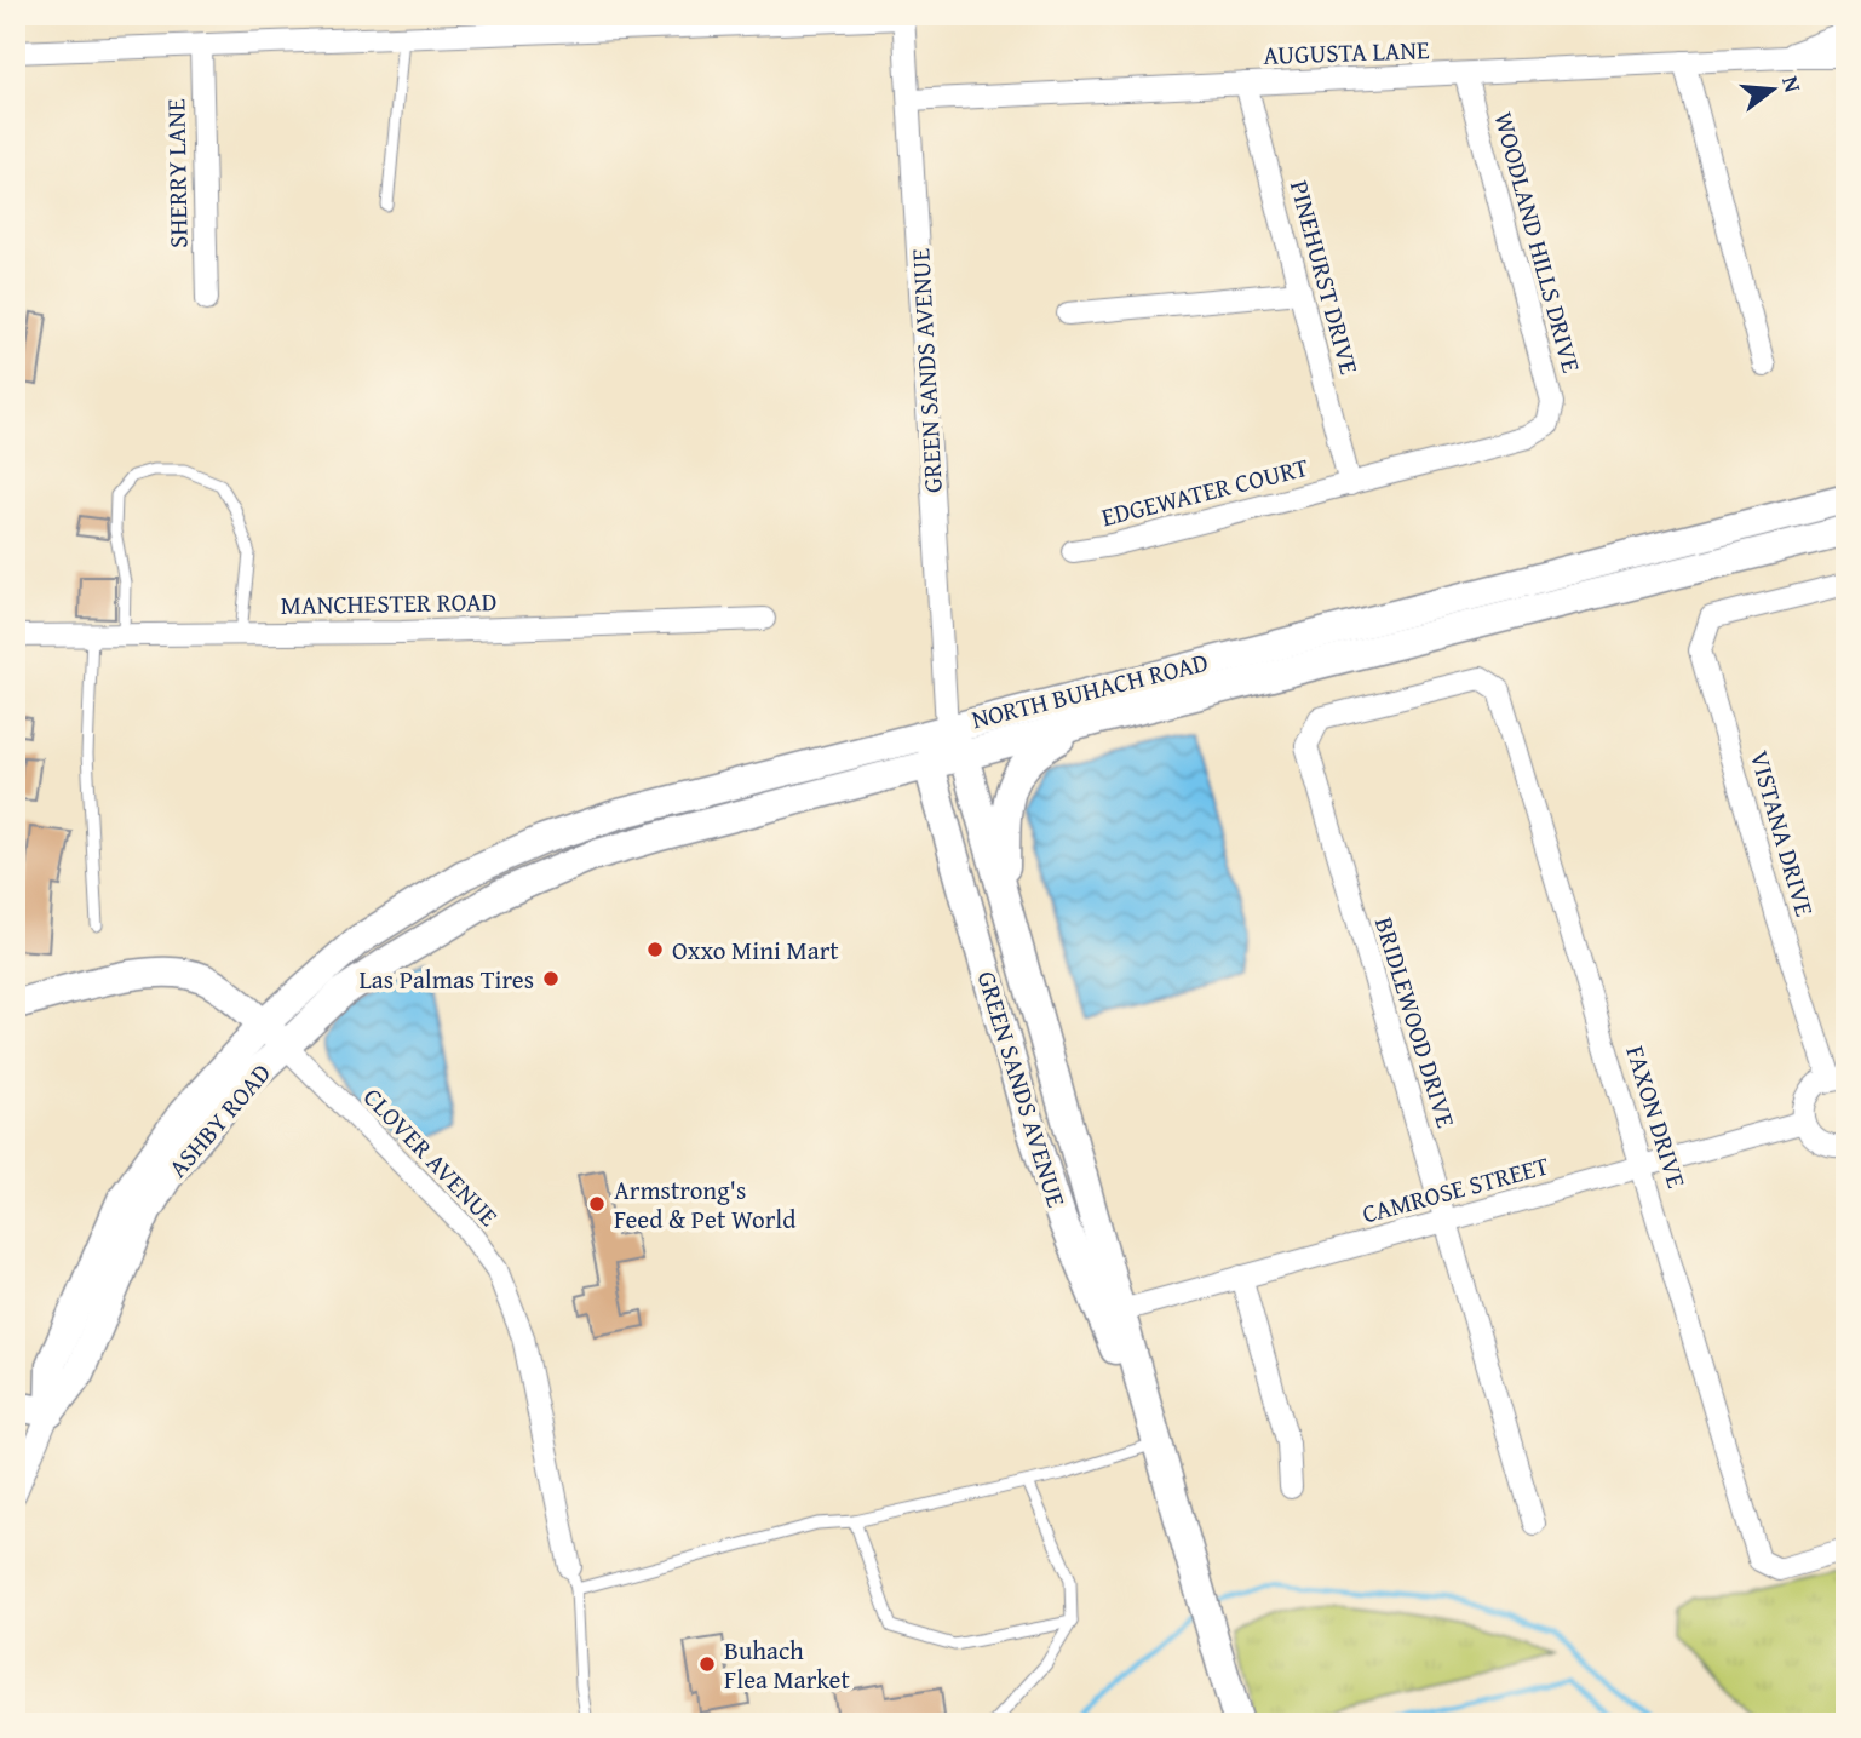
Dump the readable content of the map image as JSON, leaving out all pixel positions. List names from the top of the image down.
{
  "streets": {
    "main road": ["GREEN SANDS AVENUE", "NORTH BUHACH ROAD", "ASHBY ROAD"],
    "street": [
      "AUGUSTA LANE",
      "SHERRY LANE",
      "WOODLAND HILLS DRIVE",
      "PINEHURST DRIVE",
      "EDGEWATER COURT",
      "MANCHESTER ROAD",
      "VISTANA DRIVE",
      "BRIDLEWOOD DRIVE",
      "FAXON DRIVE",
      "CLOVER AVENUE",
      "CAMROSE STREET"
    ]
  },
  "crossings": [
    ["AUGUSTA LANE", "WOODLAND HILLS DRIVE"],
    ["AUGUSTA LANE", "PINEHURST DRIVE"],
    ["AUGUSTA LANE", "GREEN SANDS AVENUE"],
    ["WOODLAND HILLS DRIVE", "EDGEWATER COURT"],
    ["PINEHURST DRIVE", "EDGEWATER COURT"],
    ["GREEN SANDS AVENUE", "NORTH BUHACH ROAD"],
    ["GREEN SANDS AVENUE", "CAMROSE STREET"],
    ["NORTH BUHACH ROAD", "ASHBY ROAD"],
    ["BRIDLEWOOD DRIVE", "FAXON DRIVE"],
    ["BRIDLEWOOD DRIVE", "CAMROSE STREET"],
    ["FAXON DRIVE", "CAMROSE STREET"],
    ["ASHBY ROAD", "CLOVER AVENUE"]
  ],
  "places": [
    "Oxxo Mini Mart",
    "Las Palmas Tires",
    "Armstrong's Feed & Pet World",
    "Buhach Flea Market"
  ],
  "north": "right"
}
